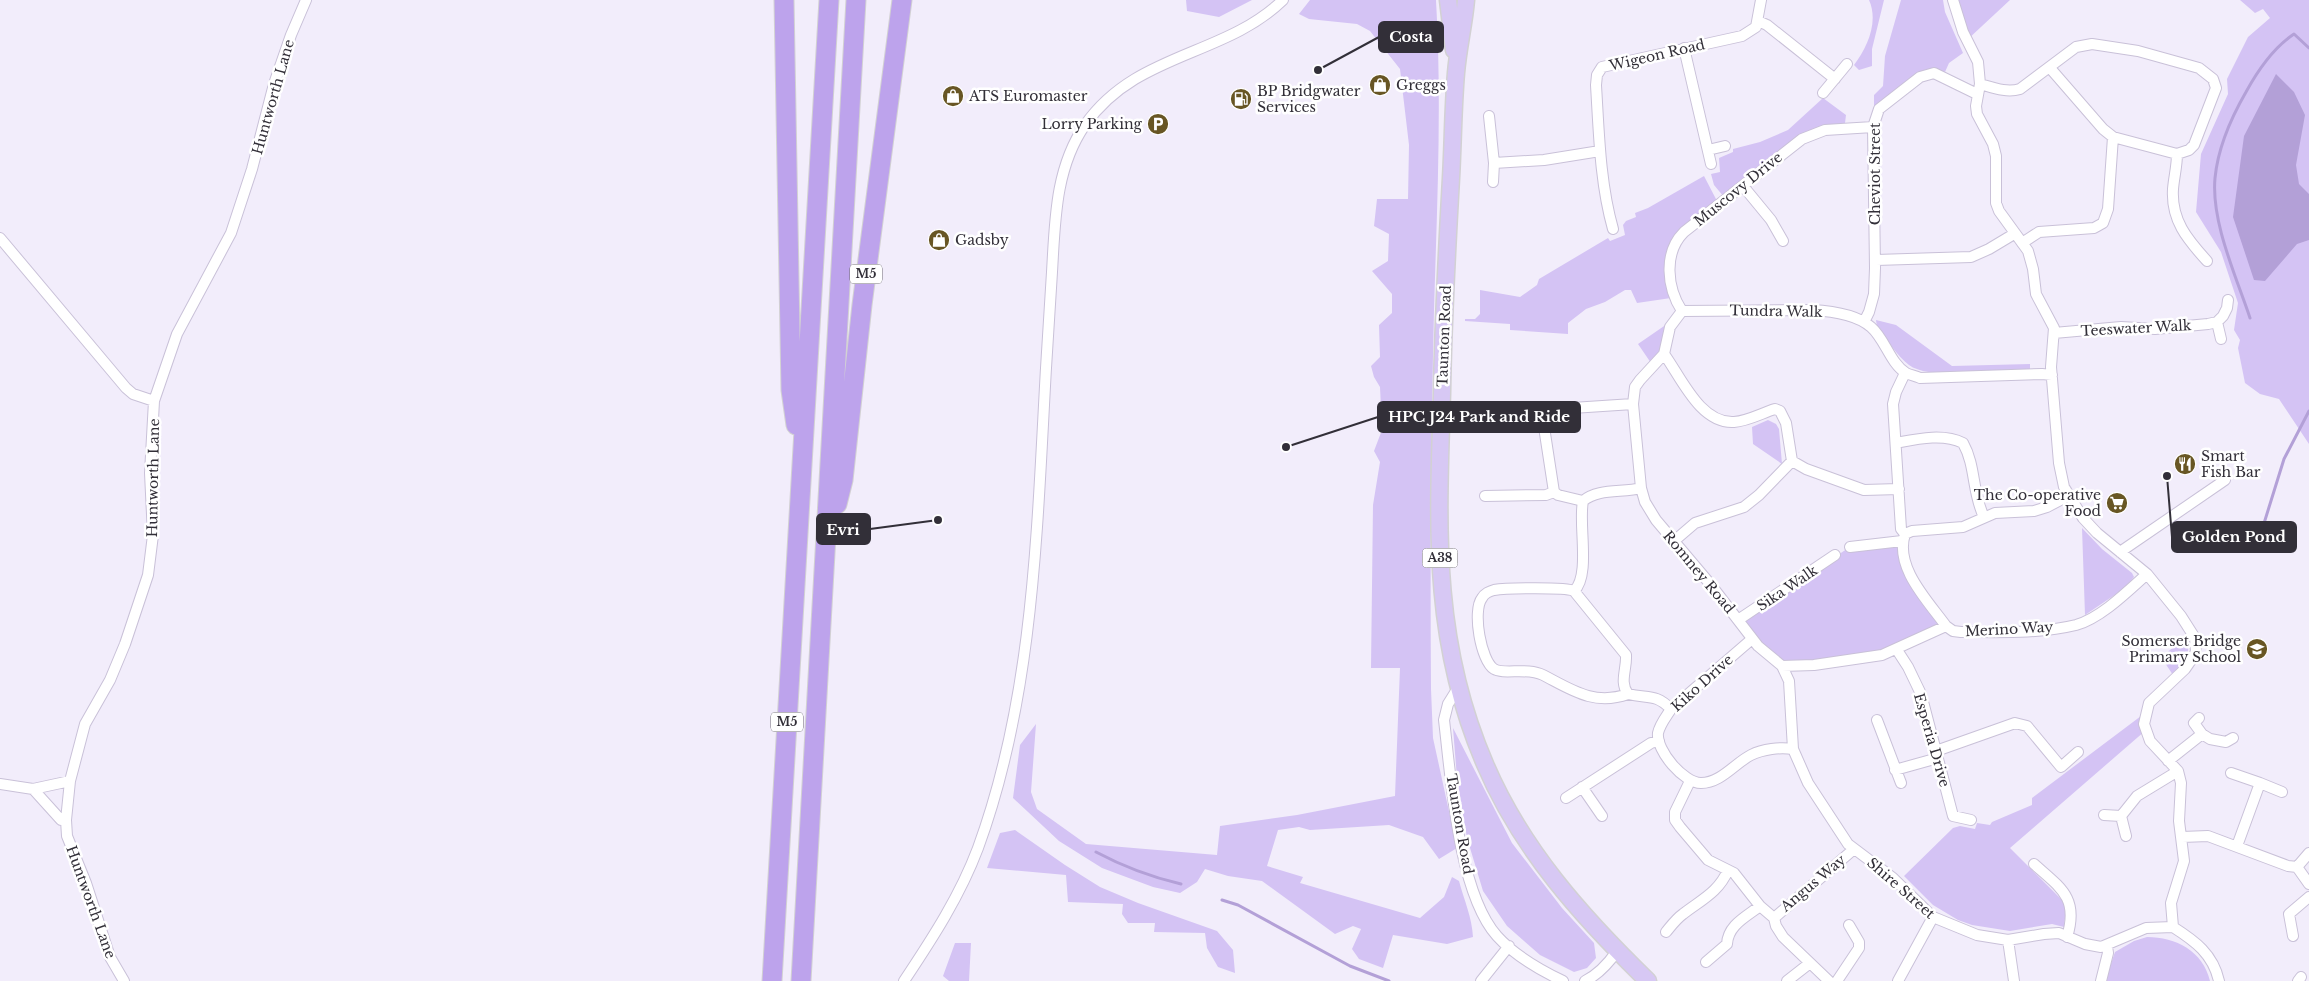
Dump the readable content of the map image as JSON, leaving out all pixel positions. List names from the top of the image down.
{
  "streets": {
    "highway": ["M5"],
    "main road": ["Taunton Road", "A38"],
    "street": [
      "Wigeon Road",
      "Huntworth Lane",
      "Cheviot Street",
      "Muscovy Drive",
      "Tundra Walk",
      "Teeswater Walk",
      "Romney Road",
      "Sika Walk",
      "Merino Way",
      "Kiko Drive",
      "Esperia Drive",
      "Angus Way",
      "Shire Street"
    ]
  },
  "crossings": [
    ["Cheviot Street", "Muscovy Drive"],
    ["Cheviot Street", "Tundra Walk"],
    ["Muscovy Drive", "Tundra Walk"],
    ["Romney Road", "Sika Walk"],
    ["Romney Road", "Kiko Drive"],
    ["Romney Road", "Shire Street"],
    ["Angus Way", "Shire Street"]
  ],
  "places": {
    "other": [
      "Costa",
      "HPC J24 Park and Ride",
      "Golden Pond",
      "Evri"
    ],
    "shop": ["Greggs", "ATS Euromaster", "Gadsby"],
    "fuel station": ["BP Bridgwater Services"],
    "parking": ["Lorry Parking"],
    "restaurant": ["Smart Fish Bar"],
    "supermarket": ["The Co-operative Food"],
    "school or university": ["Somerset Bridge Primary School"]
  }
}
